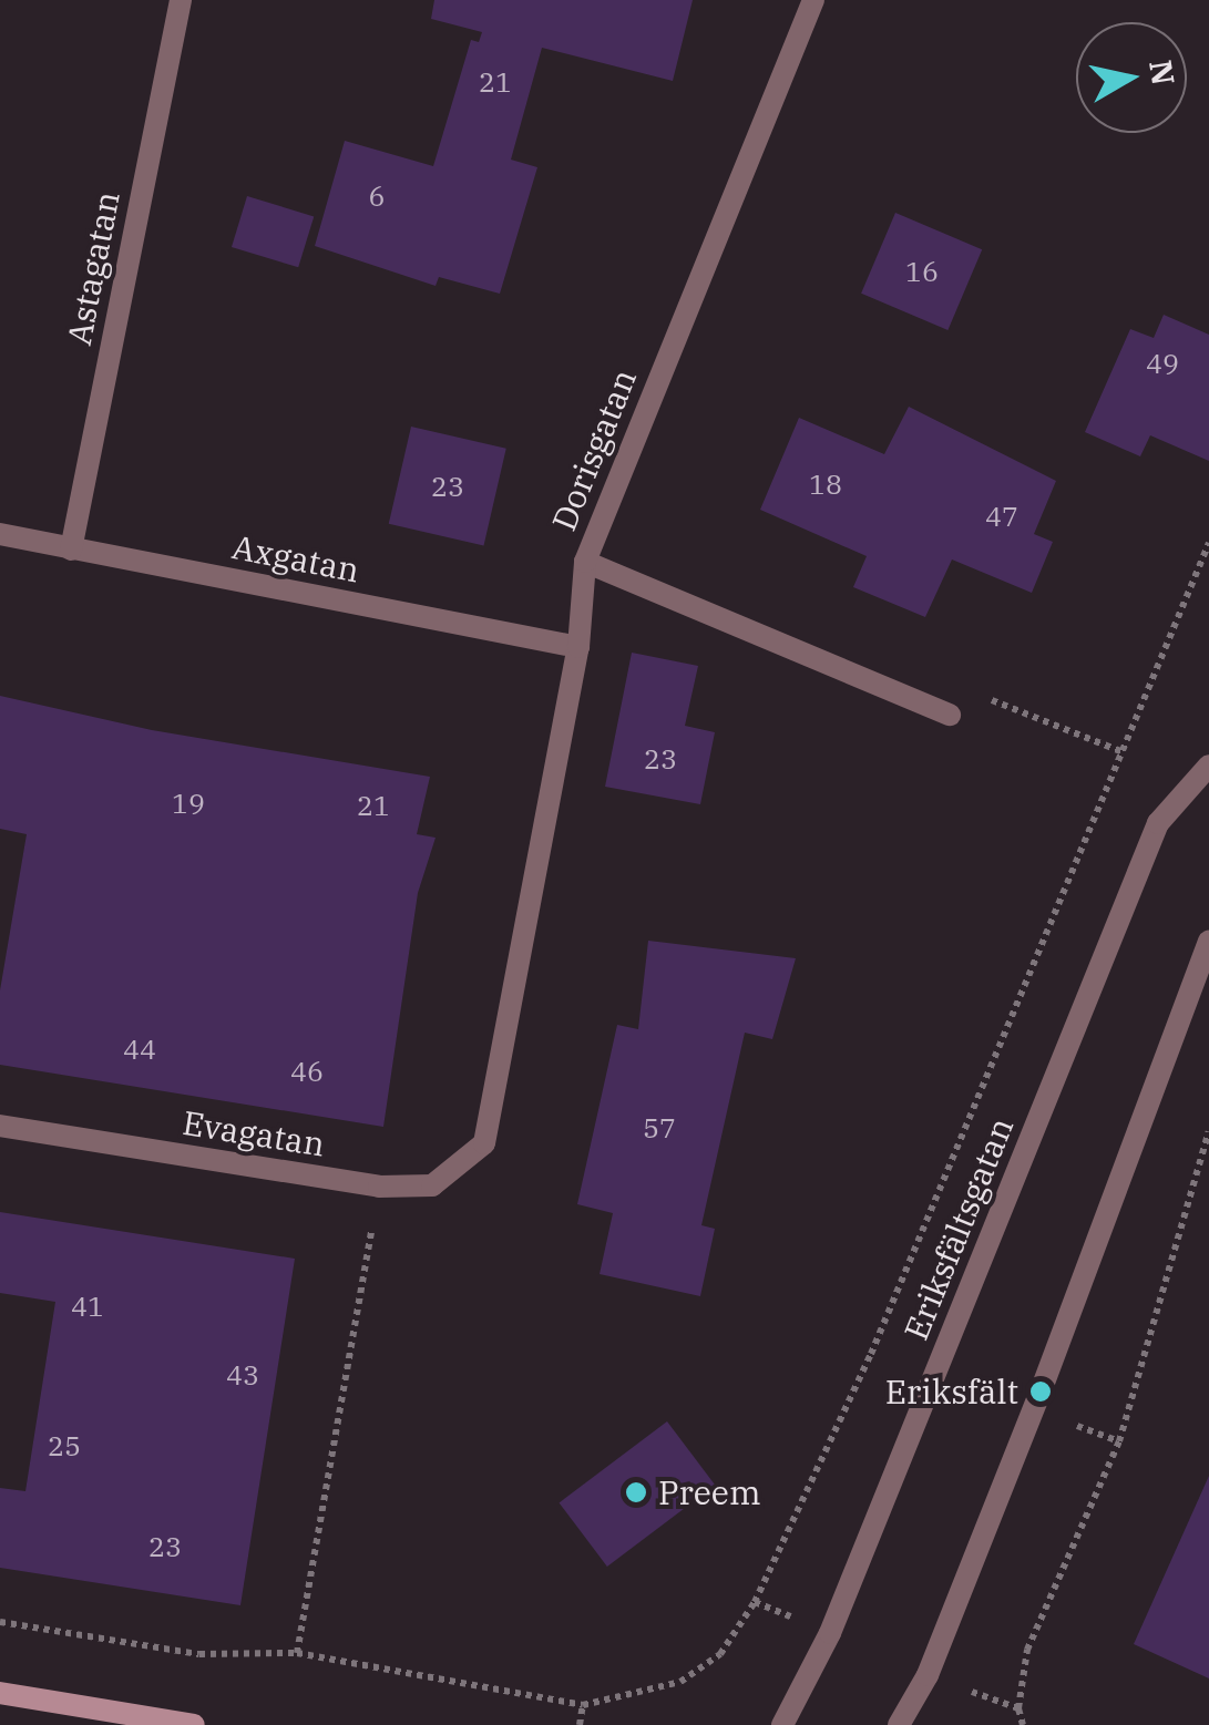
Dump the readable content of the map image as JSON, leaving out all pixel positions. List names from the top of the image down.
{
  "streets": {
    "street": [
      "Astagatan",
      "Dorisgatan",
      "Axgatan",
      "Evagatan",
      "Eriksfältsgatan"
    ]
  },
  "crossings": [
    ["Astagatan", "Axgatan"],
    ["Dorisgatan", "Axgatan"],
    ["Dorisgatan", "Evagatan"]
  ],
  "places": ["Eriksfält", "Preem"],
  "house_numbers": [
    "21",
    "6",
    "16",
    "49",
    "18",
    "23",
    "47",
    "23",
    "19",
    "21",
    "44",
    "46",
    "57",
    "41",
    "43",
    "25",
    "23"
  ],
  "north": "right"
}
